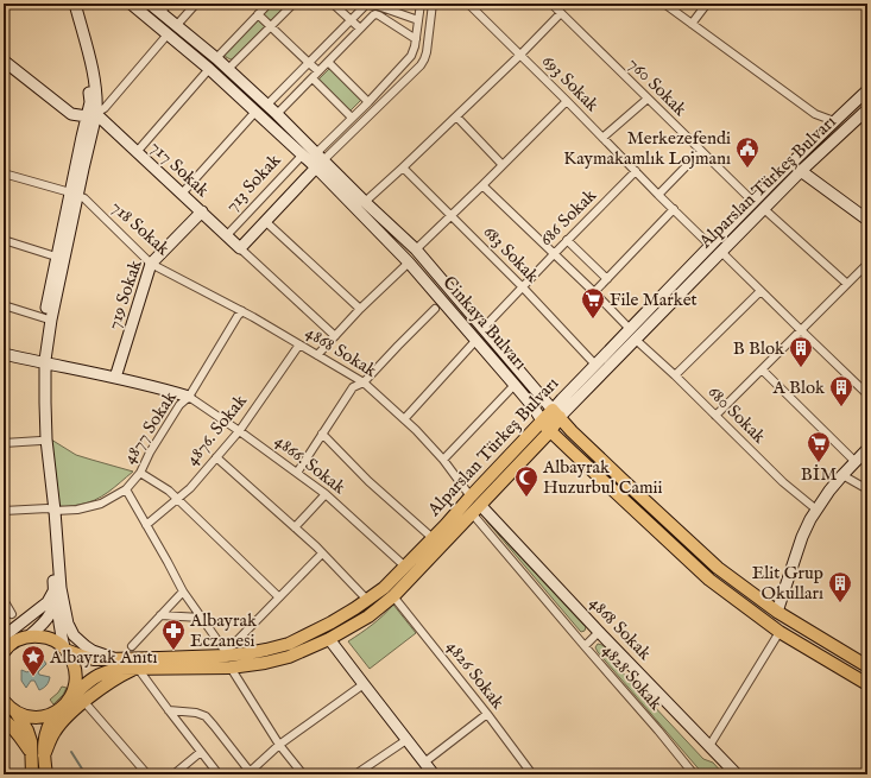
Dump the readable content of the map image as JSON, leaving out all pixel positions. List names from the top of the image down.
{
  "streets": {
    "main road": [
      "717 Sokak",
      "Alparslan Türkeş Bulvarı",
      "713 Sokak",
      "719 Sokak",
      "Cinkaya Bulvarı",
      "4868 Sokak"
    ],
    "street": [
      "693 Sokak",
      "760 Sokak",
      "686 Sokak",
      "718 Sokak",
      "683 Sokak",
      "680 Sokak",
      "4877 Sokak",
      "4876. Sokak",
      "4866. Sokak",
      "4826 Sokak",
      "4828 Sokak"
    ]
  },
  "crossings": [
    ["693 Sokak", "Alparslan Türkeş Bulvarı"],
    ["693 Sokak", "686 Sokak"],
    ["760 Sokak", "Alparslan Türkeş Bulvarı"],
    ["717 Sokak", "713 Sokak"],
    ["717 Sokak", "719 Sokak"],
    ["Alparslan Türkeş Bulvarı", "683 Sokak"],
    ["Alparslan Türkeş Bulvarı", "Cinkaya Bulvarı"],
    ["Alparslan Türkeş Bulvarı", "4868 Sokak"],
    ["Alparslan Türkeş Bulvarı", "680 Sokak"],
    ["Alparslan Türkeş Bulvarı", "4866. Sokak"],
    ["Alparslan Türkeş Bulvarı", "4826 Sokak"],
    ["Alparslan Türkeş Bulvarı", "4828 Sokak"],
    ["713 Sokak", "Cinkaya Bulvarı"],
    ["686 Sokak", "683 Sokak"],
    ["686 Sokak", "Cinkaya Bulvarı"],
    ["718 Sokak", "719 Sokak"],
    ["718 Sokak", "4868 Sokak"],
    ["718 Sokak", "4877 Sokak"],
    ["4868 Sokak", "4877 Sokak"],
    ["4868 Sokak", "4876. Sokak"],
    ["4868 Sokak", "4828 Sokak"],
    ["4877 Sokak", "4866. Sokak"],
    ["4876. Sokak", "4866. Sokak"]
  ],
  "places": {
    "public building": ["Merkezefendi Kaymakamlık Lojmanı"],
    "supermarket": ["File Market", "BİM"],
    "building": ["B Blok", "A Blok", "Elit Grup Okulları"],
    "mosque": ["Albayrak Huzurbul Camii"],
    "pharmacy": ["Albayrak Eczanesi"],
    "place": ["Albayrak Anıtı"]
  }
}
